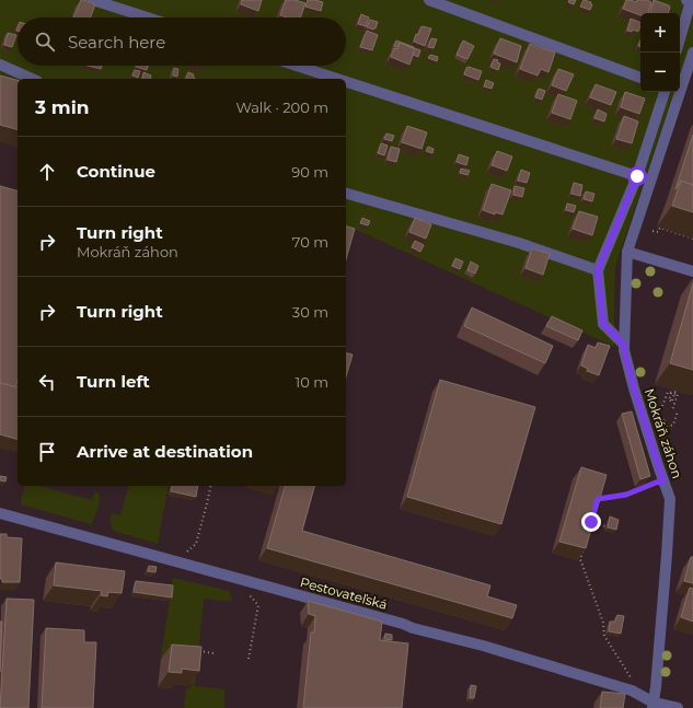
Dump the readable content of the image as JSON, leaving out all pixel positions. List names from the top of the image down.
{
  "streets": {
    "street": ["Mokráň záhon", "Pestovateľská"]
  },
  "crossings": [
    ["Mokráň záhon", "Pestovateľská"]
  ],
  "page": {
    "map_buttons": ["+", "−"],
    "search": "Search here",
    "heading": ["3 min", "Walk · 200 m"],
    "list": [
      ["Continue", "90 m"],
      ["Turn right", "Mokráň záhon", "70 m"],
      ["Turn right", "30 m"],
      ["Turn left", "10 m"],
      "Arrive at destination"
    ]
  }
}
